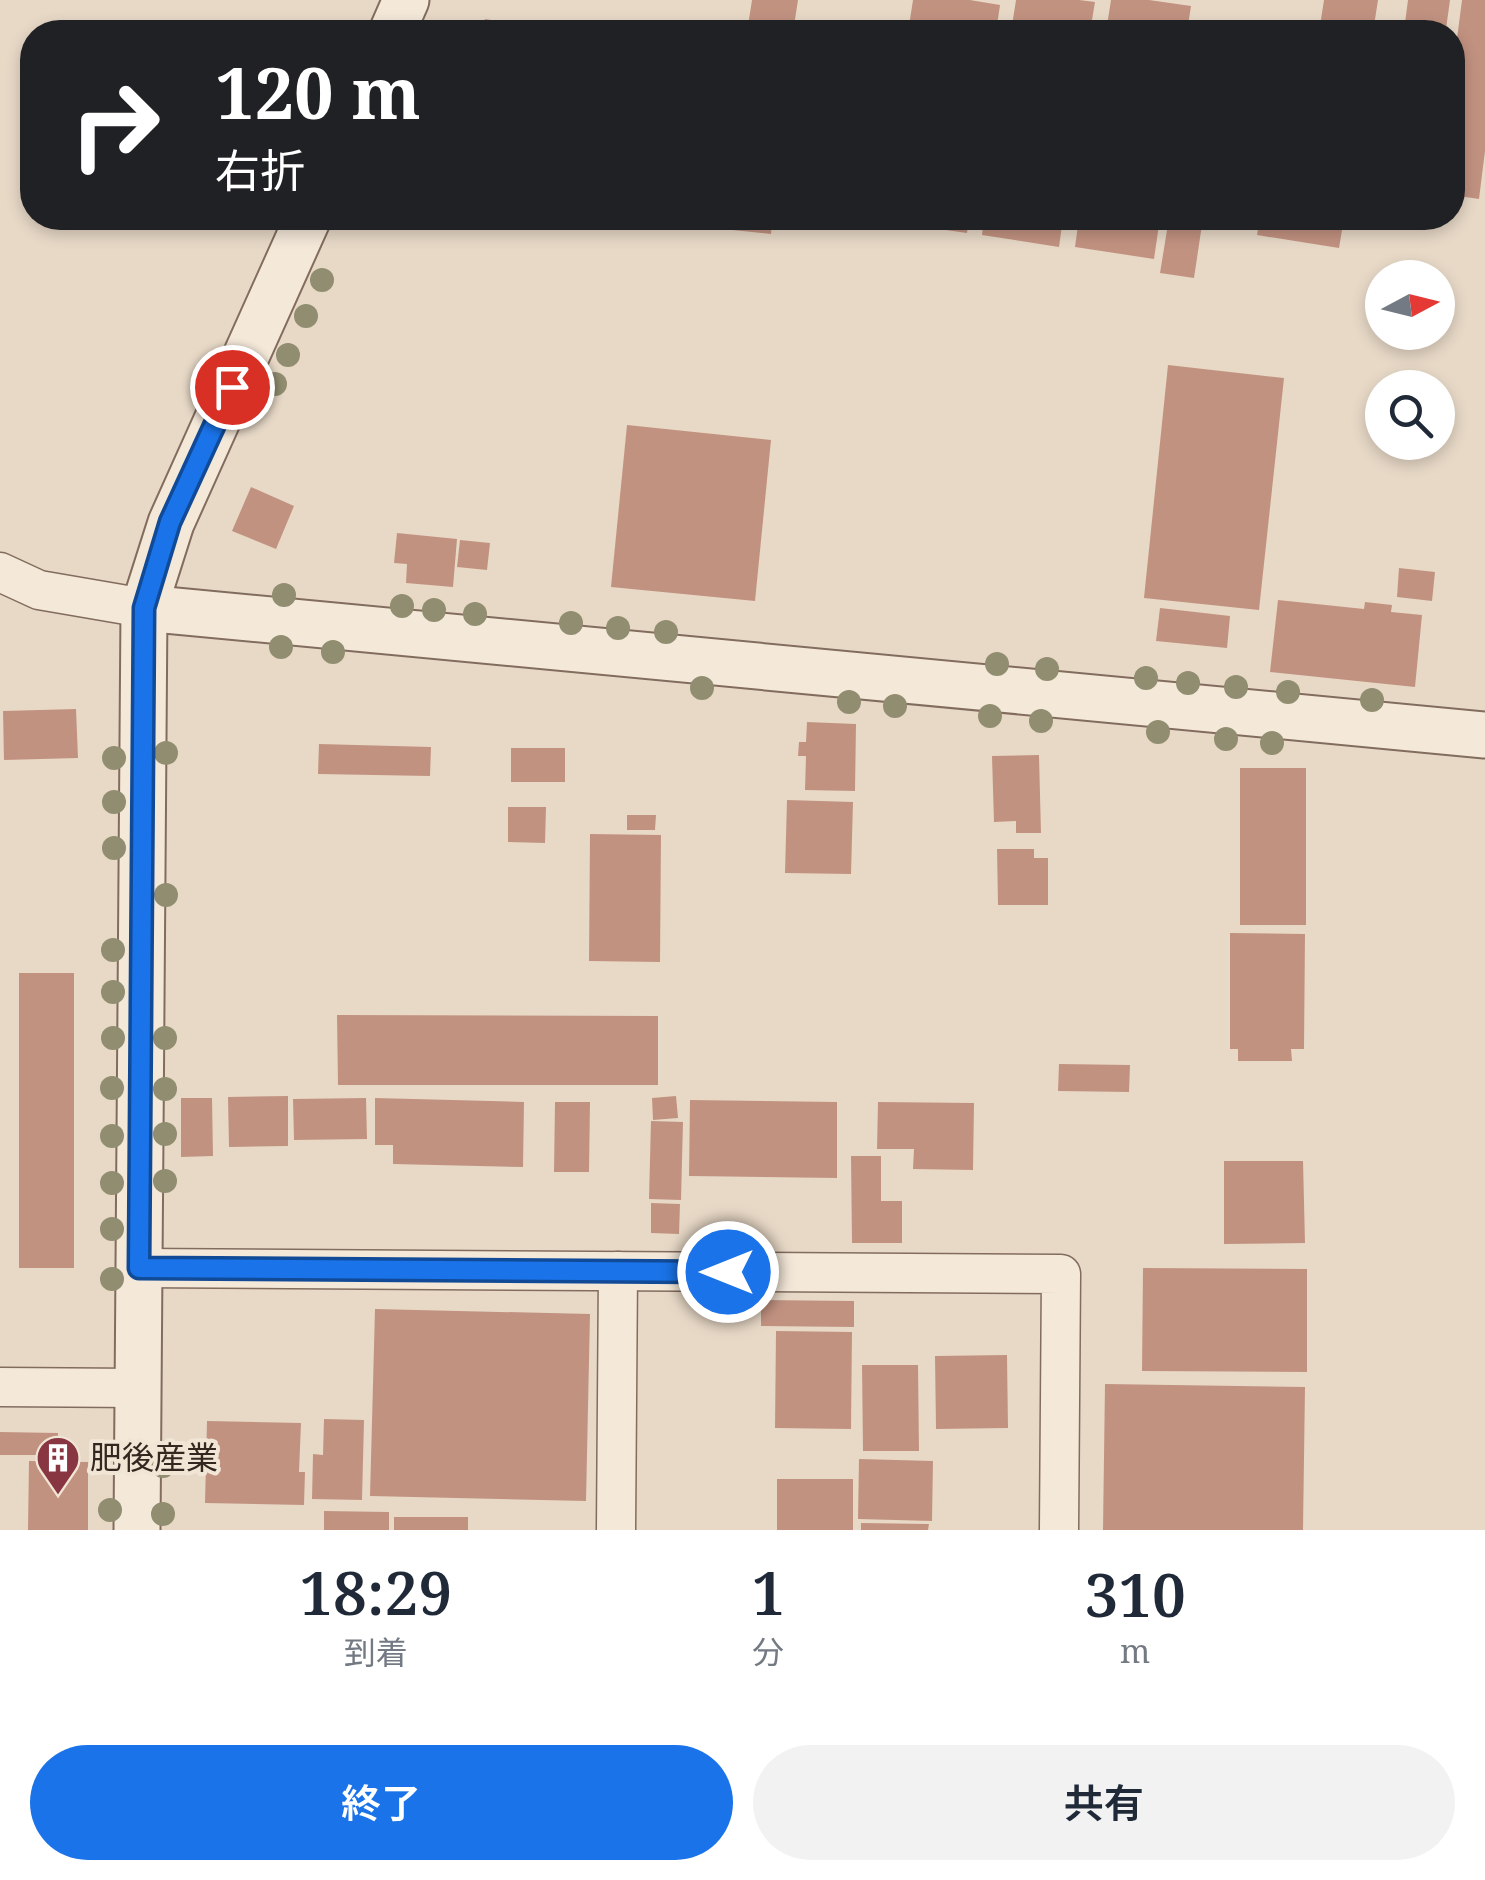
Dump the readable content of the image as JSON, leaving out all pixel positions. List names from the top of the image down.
{
  "places": {
    "building": ["肥後産業"]
  },
  "north": "right",
  "page": {
    "turn": ["120 m", "右折"],
    "eta": [
      "18:29",
      "到着",
      "1",
      "分",
      "310",
      "m"
    ],
    "buttons": ["終了", "共有"]
  }
}
